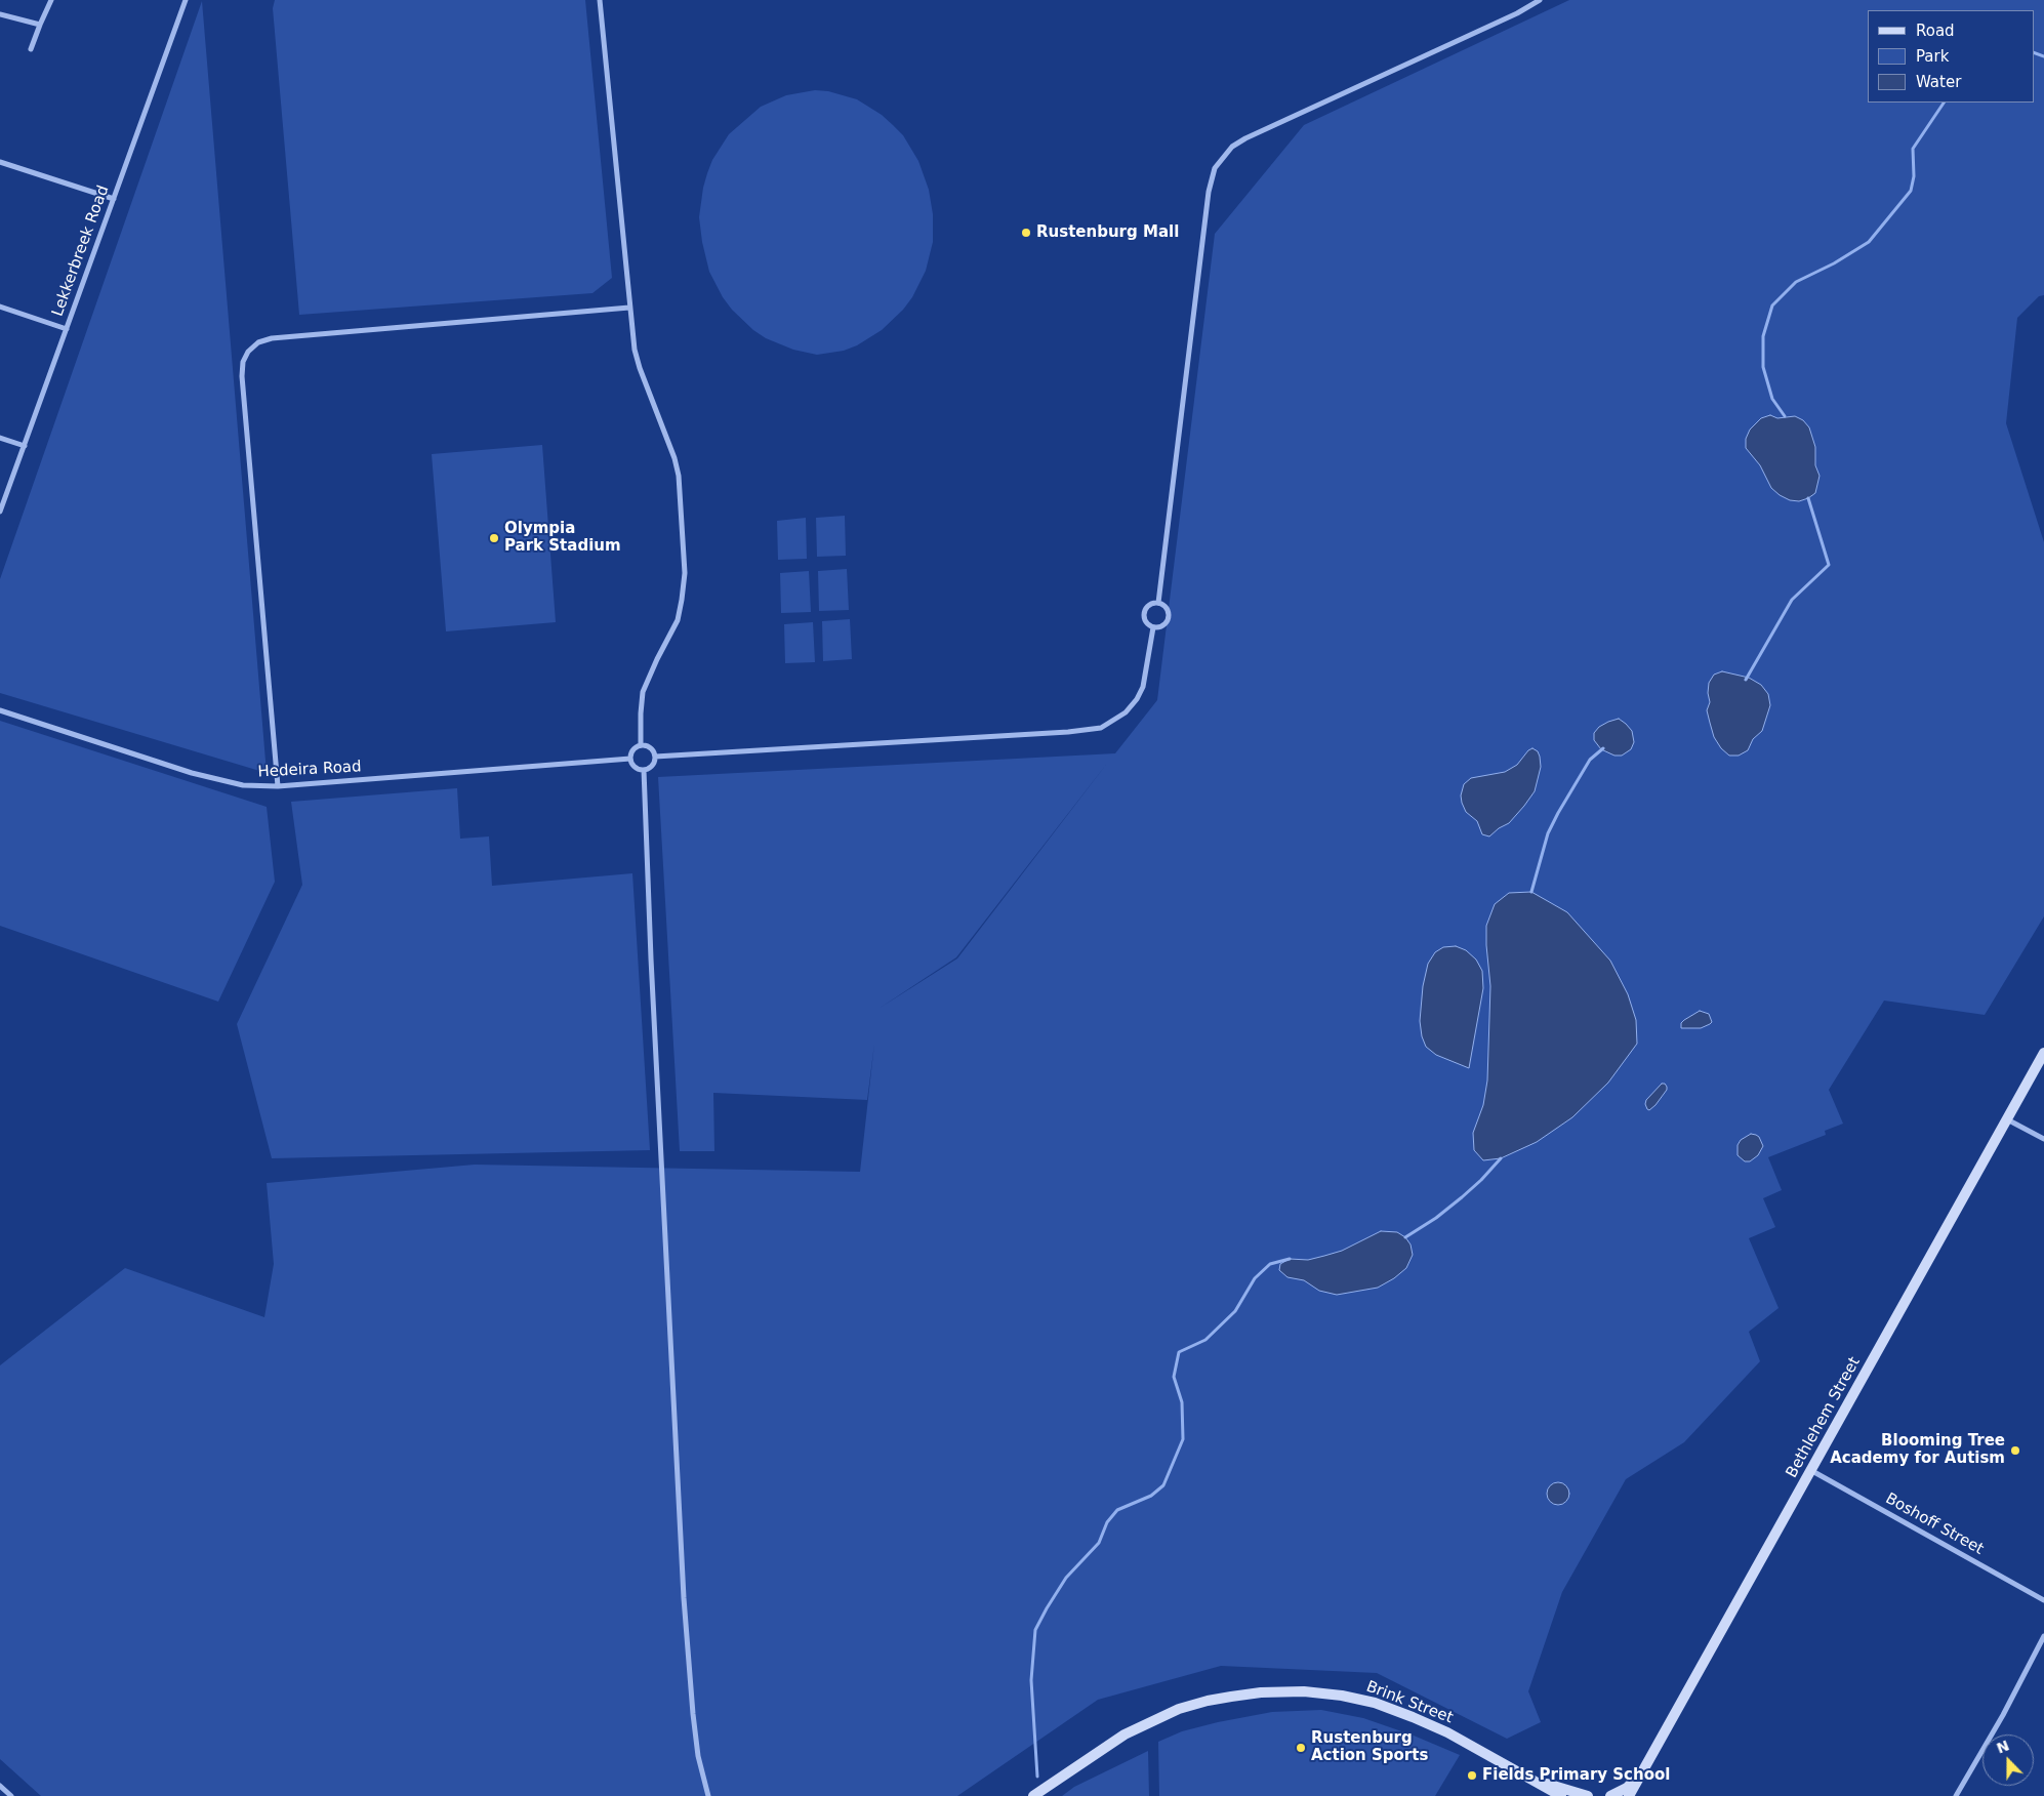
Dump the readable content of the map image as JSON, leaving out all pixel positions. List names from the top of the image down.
{
  "streets": {
    "main road": ["Bethlehem Street", "Brink Street"],
    "street": ["Lekkerbreek Road", "Hedeira Road", "Boshoff Street"]
  },
  "crossings": [
    ["Bethlehem Street", "Boshoff Street"]
  ],
  "places": [
    "Rustenburg Mall",
    "Olympia Park Stadium",
    "Blooming Tree Academy for Autism",
    "Rustenburg Action Sports",
    "Fields Primary School"
  ],
  "legend": ["Road", "Park", "Water"],
  "north": "top"
}
